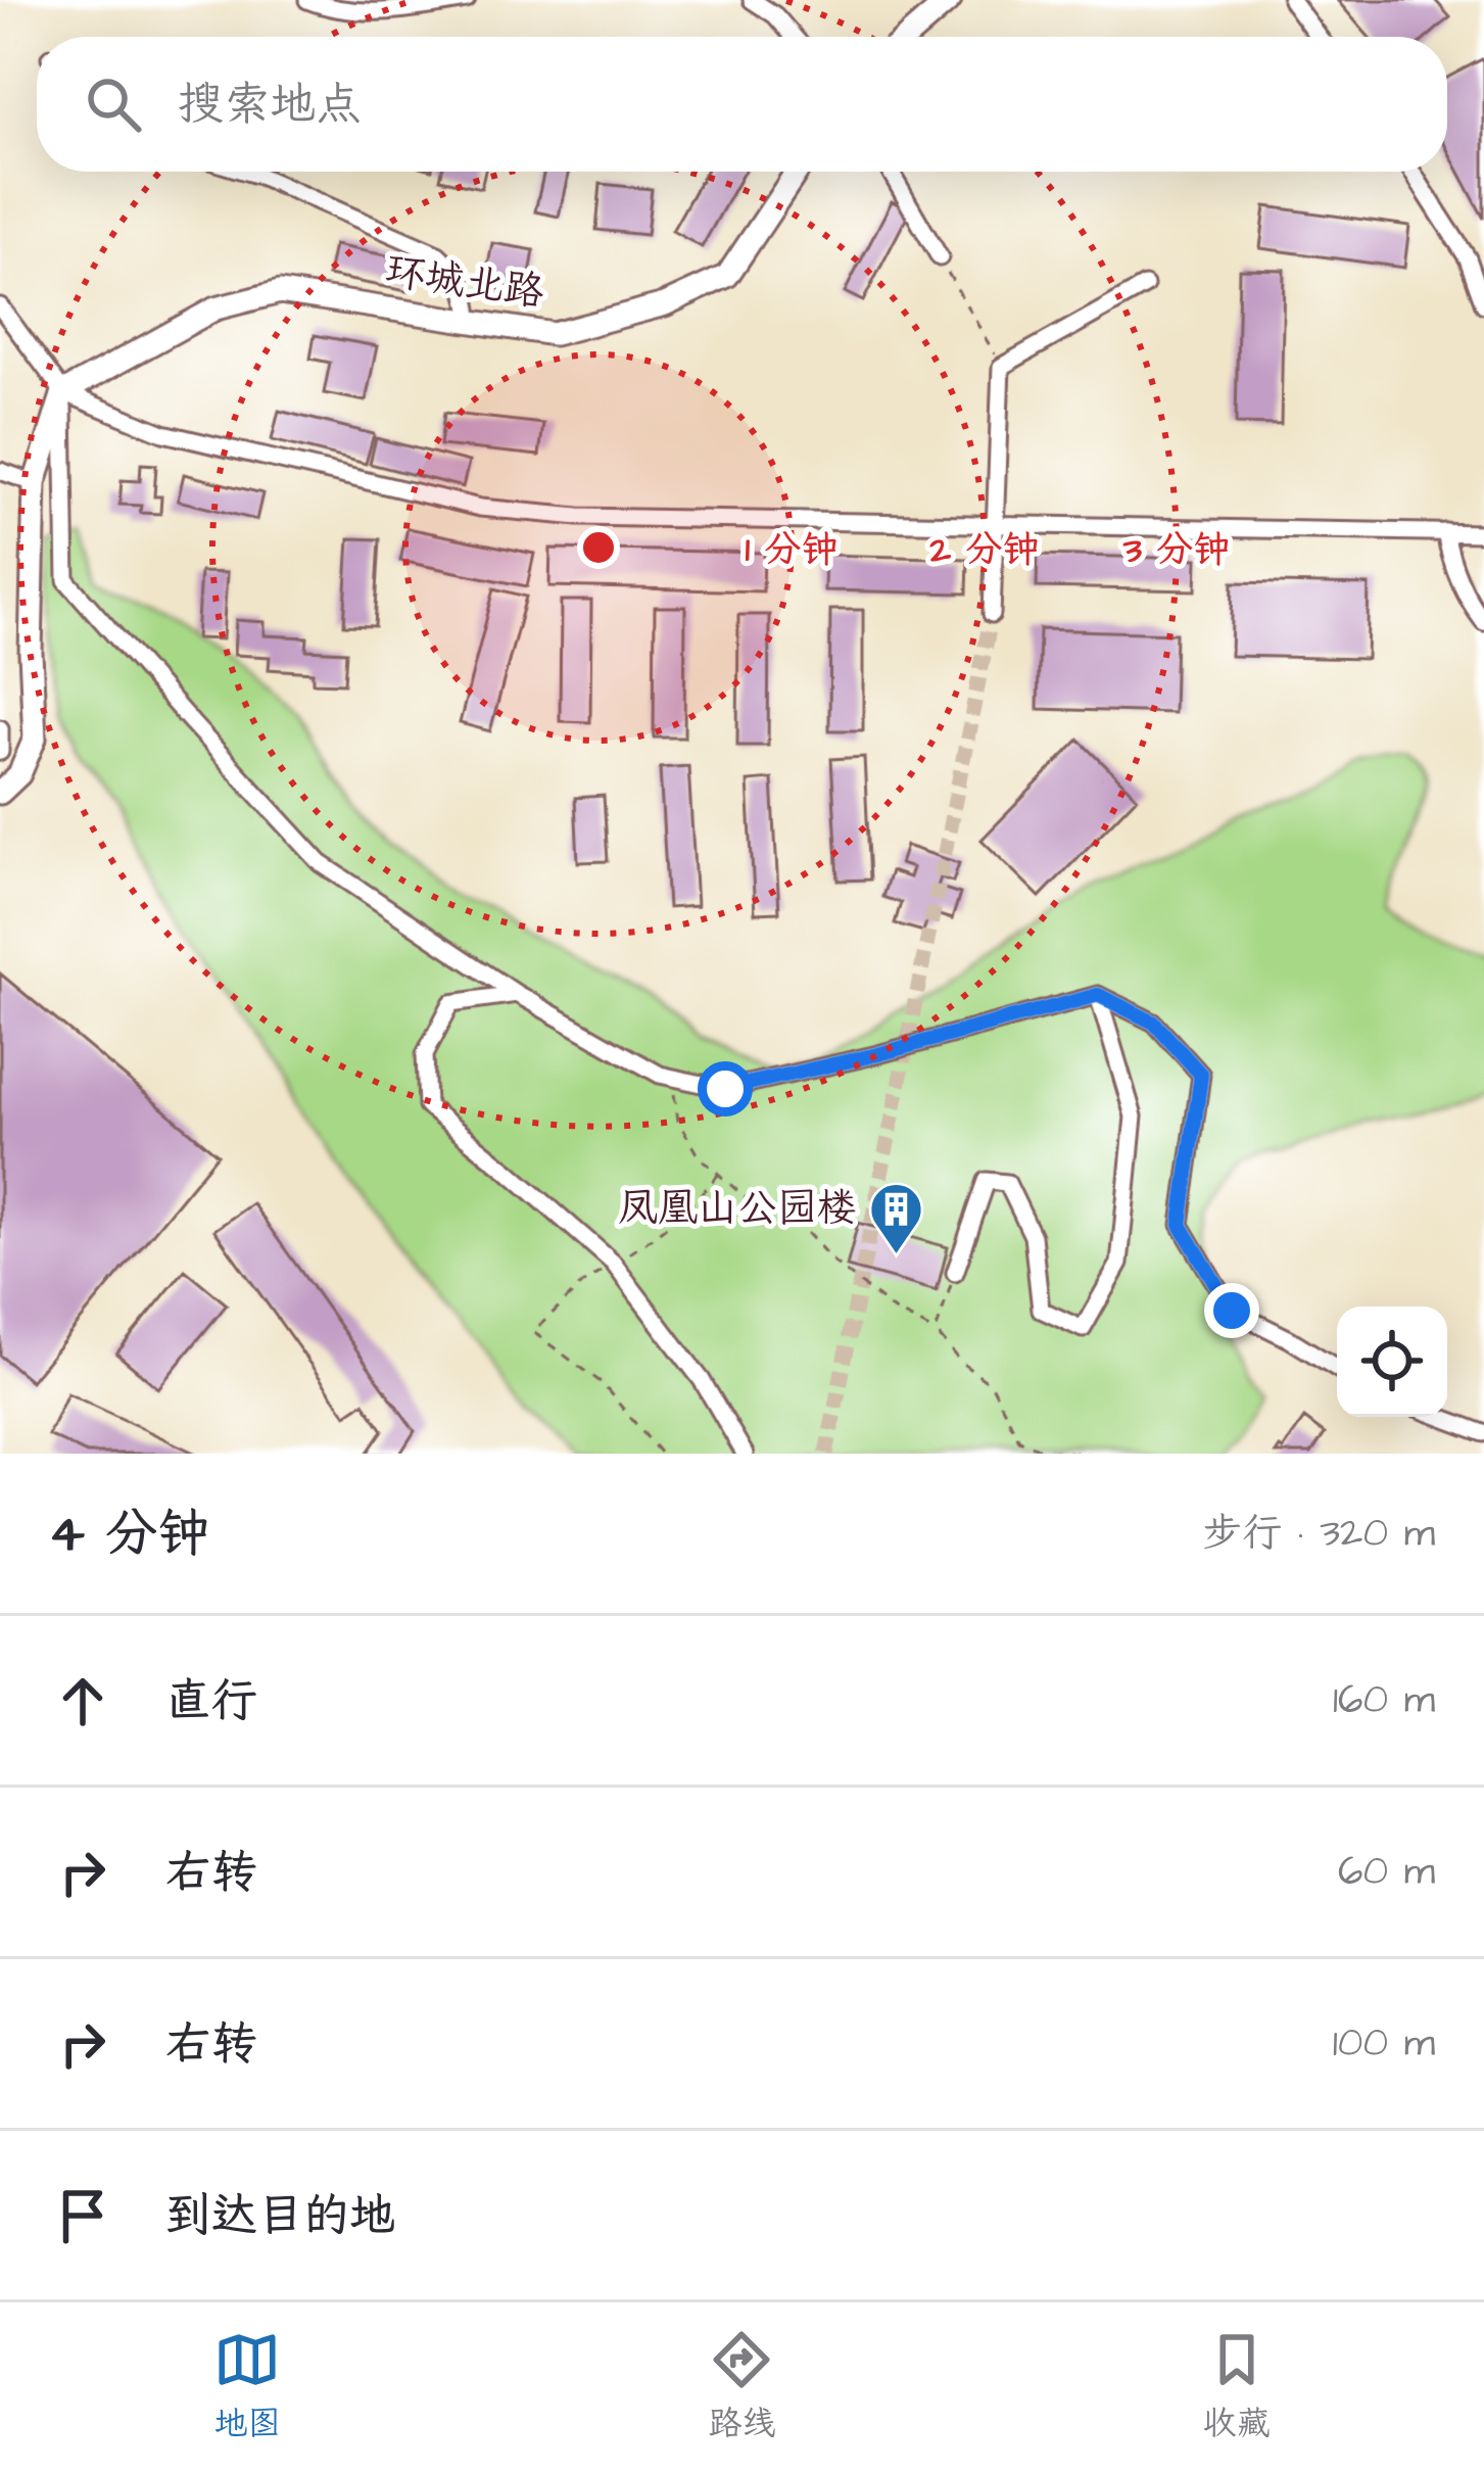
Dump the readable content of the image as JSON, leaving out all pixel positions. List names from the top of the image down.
{
  "streets": {
    "main road": ["环城北路"]
  },
  "places": {
    "building": ["凤凰山公园楼"]
  },
  "page": {
    "search": "搜索地点",
    "heading": ["4 分钟", "步行 · 320 m"],
    "list": [
      ["直行", "160 m"],
      ["右转", "60 m"],
      ["右转", "100 m"],
      "到达目的地"
    ],
    "nav": ["地图", "路线", "收藏"]
  },
  "rings": ["1 分钟", "2 分钟", "3 分钟"]
}
